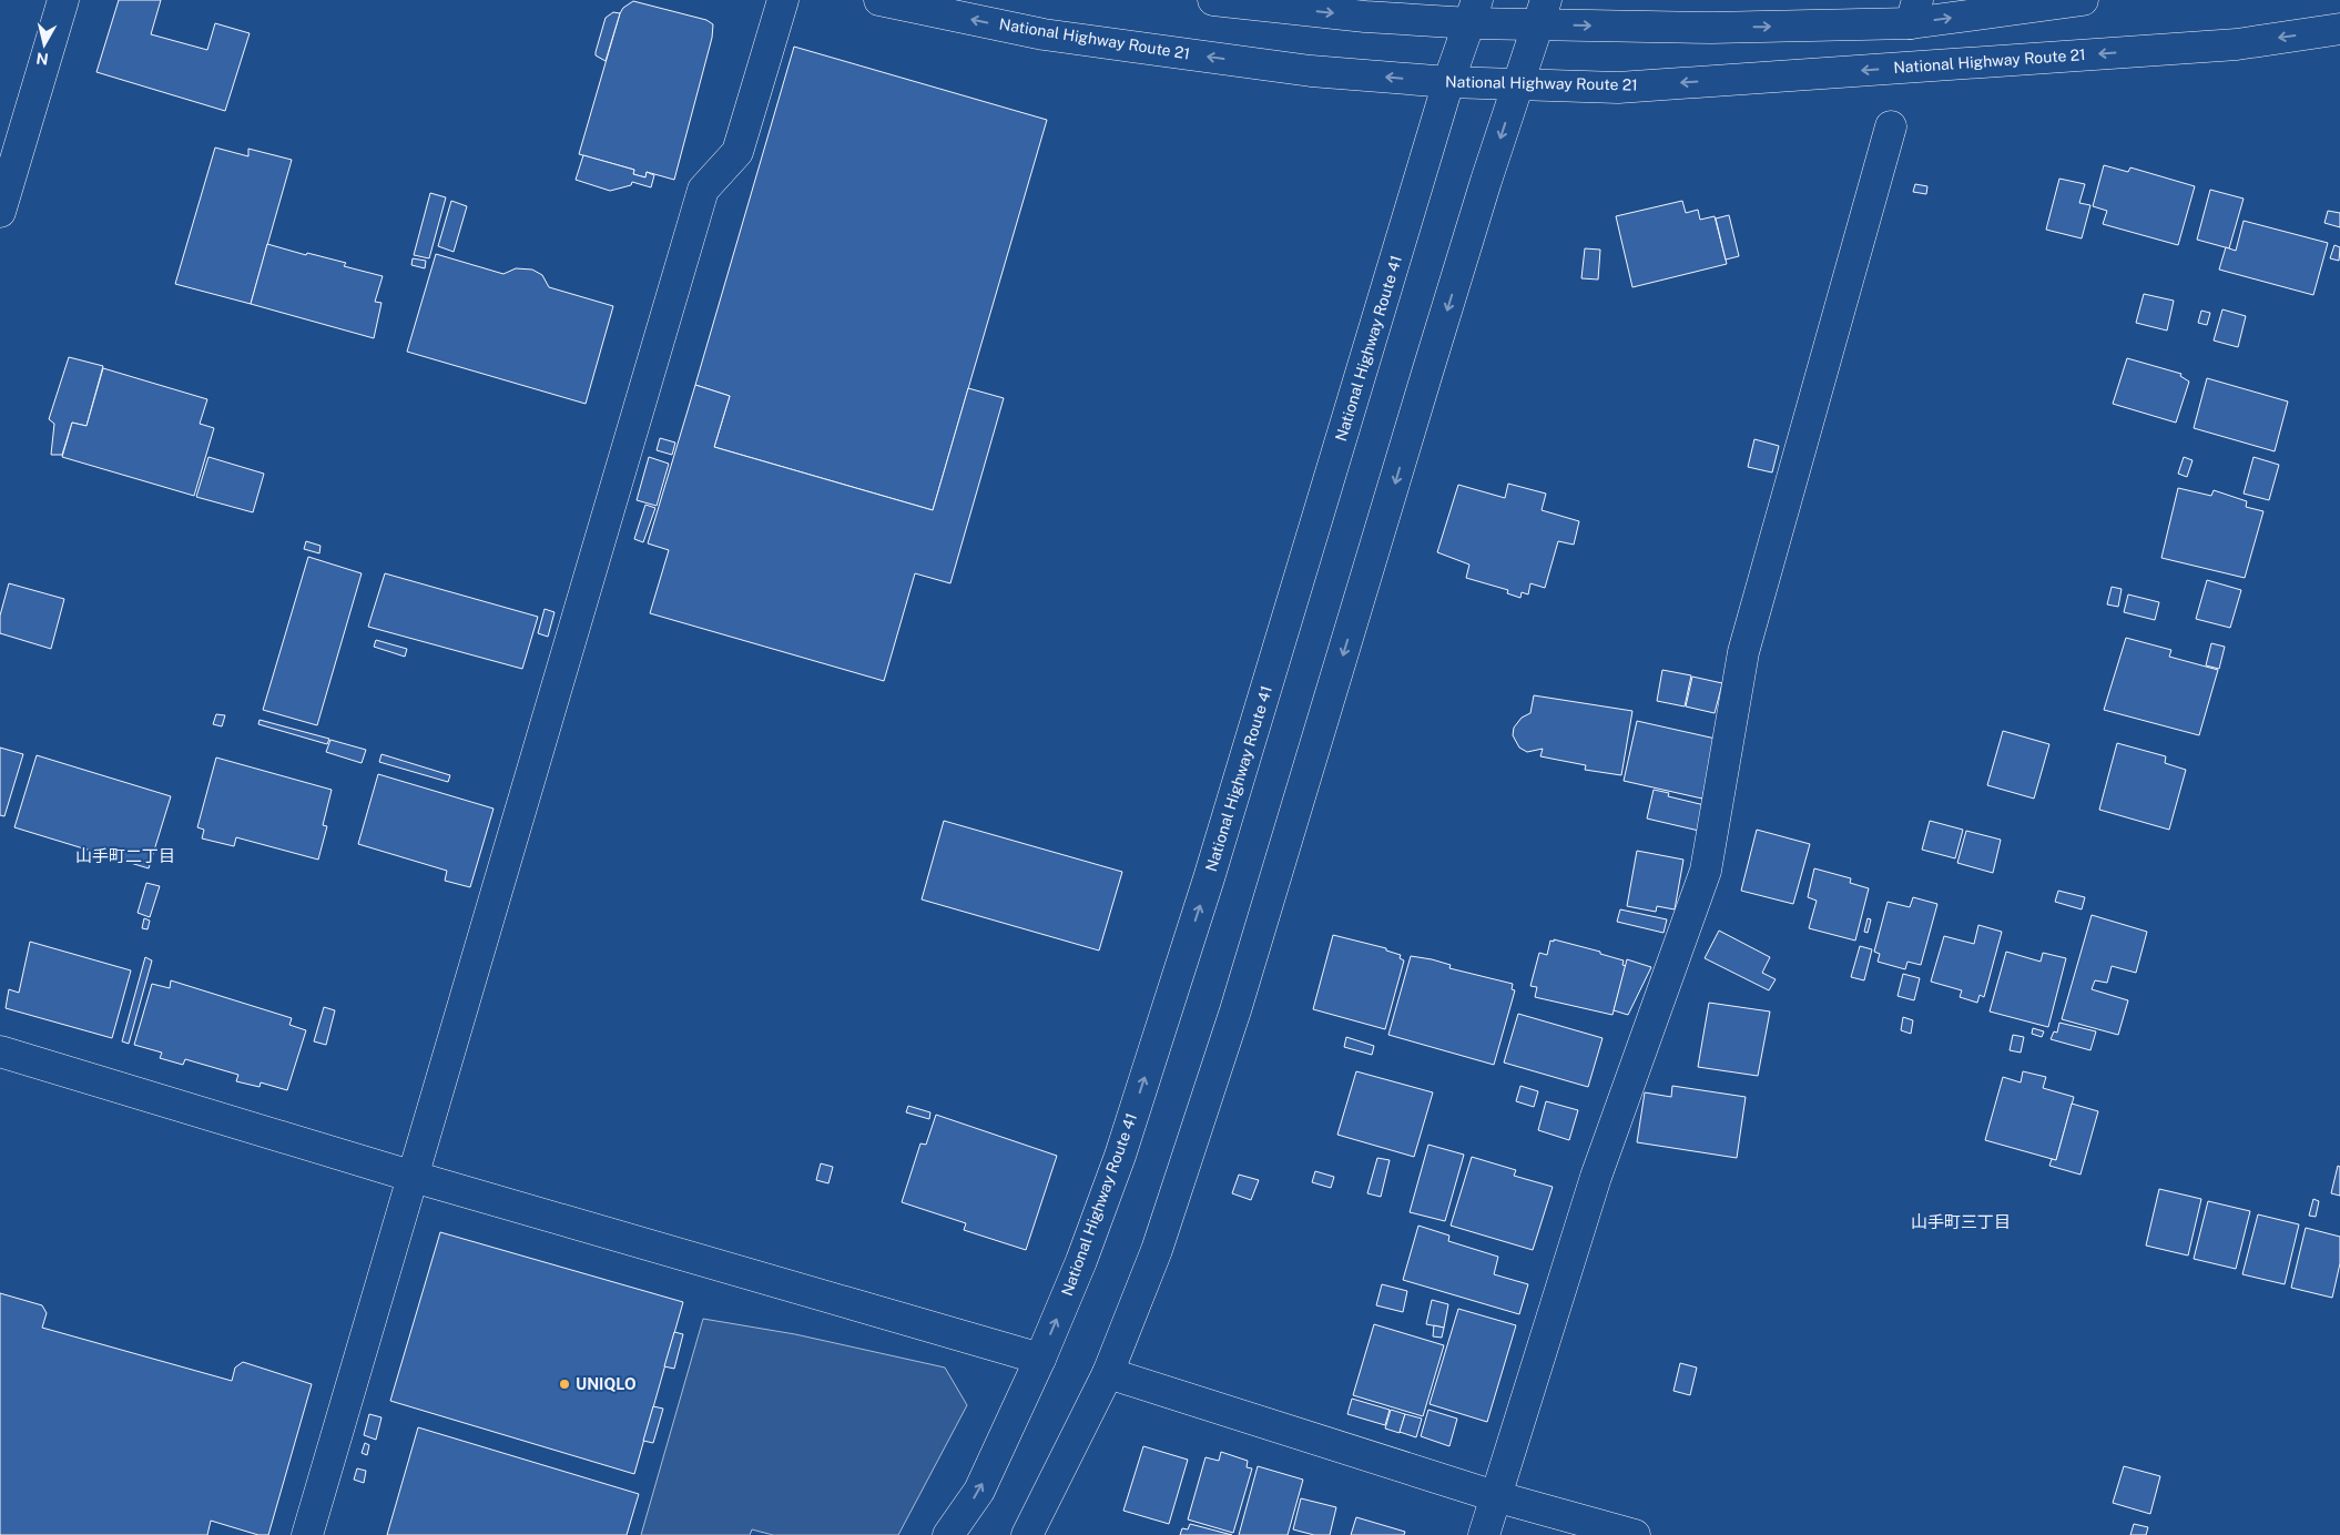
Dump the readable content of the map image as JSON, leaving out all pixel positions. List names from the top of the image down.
{
  "streets": {
    "main road": ["National Highway Route 21", "National Highway Route 41"]
  },
  "crossings": [
    ["National Highway Route 21", "National Highway Route 41"]
  ],
  "districts": ["山手町二丁目", "山手町三丁目"],
  "places": ["UNIQLO"],
  "north": "bottom"
}
